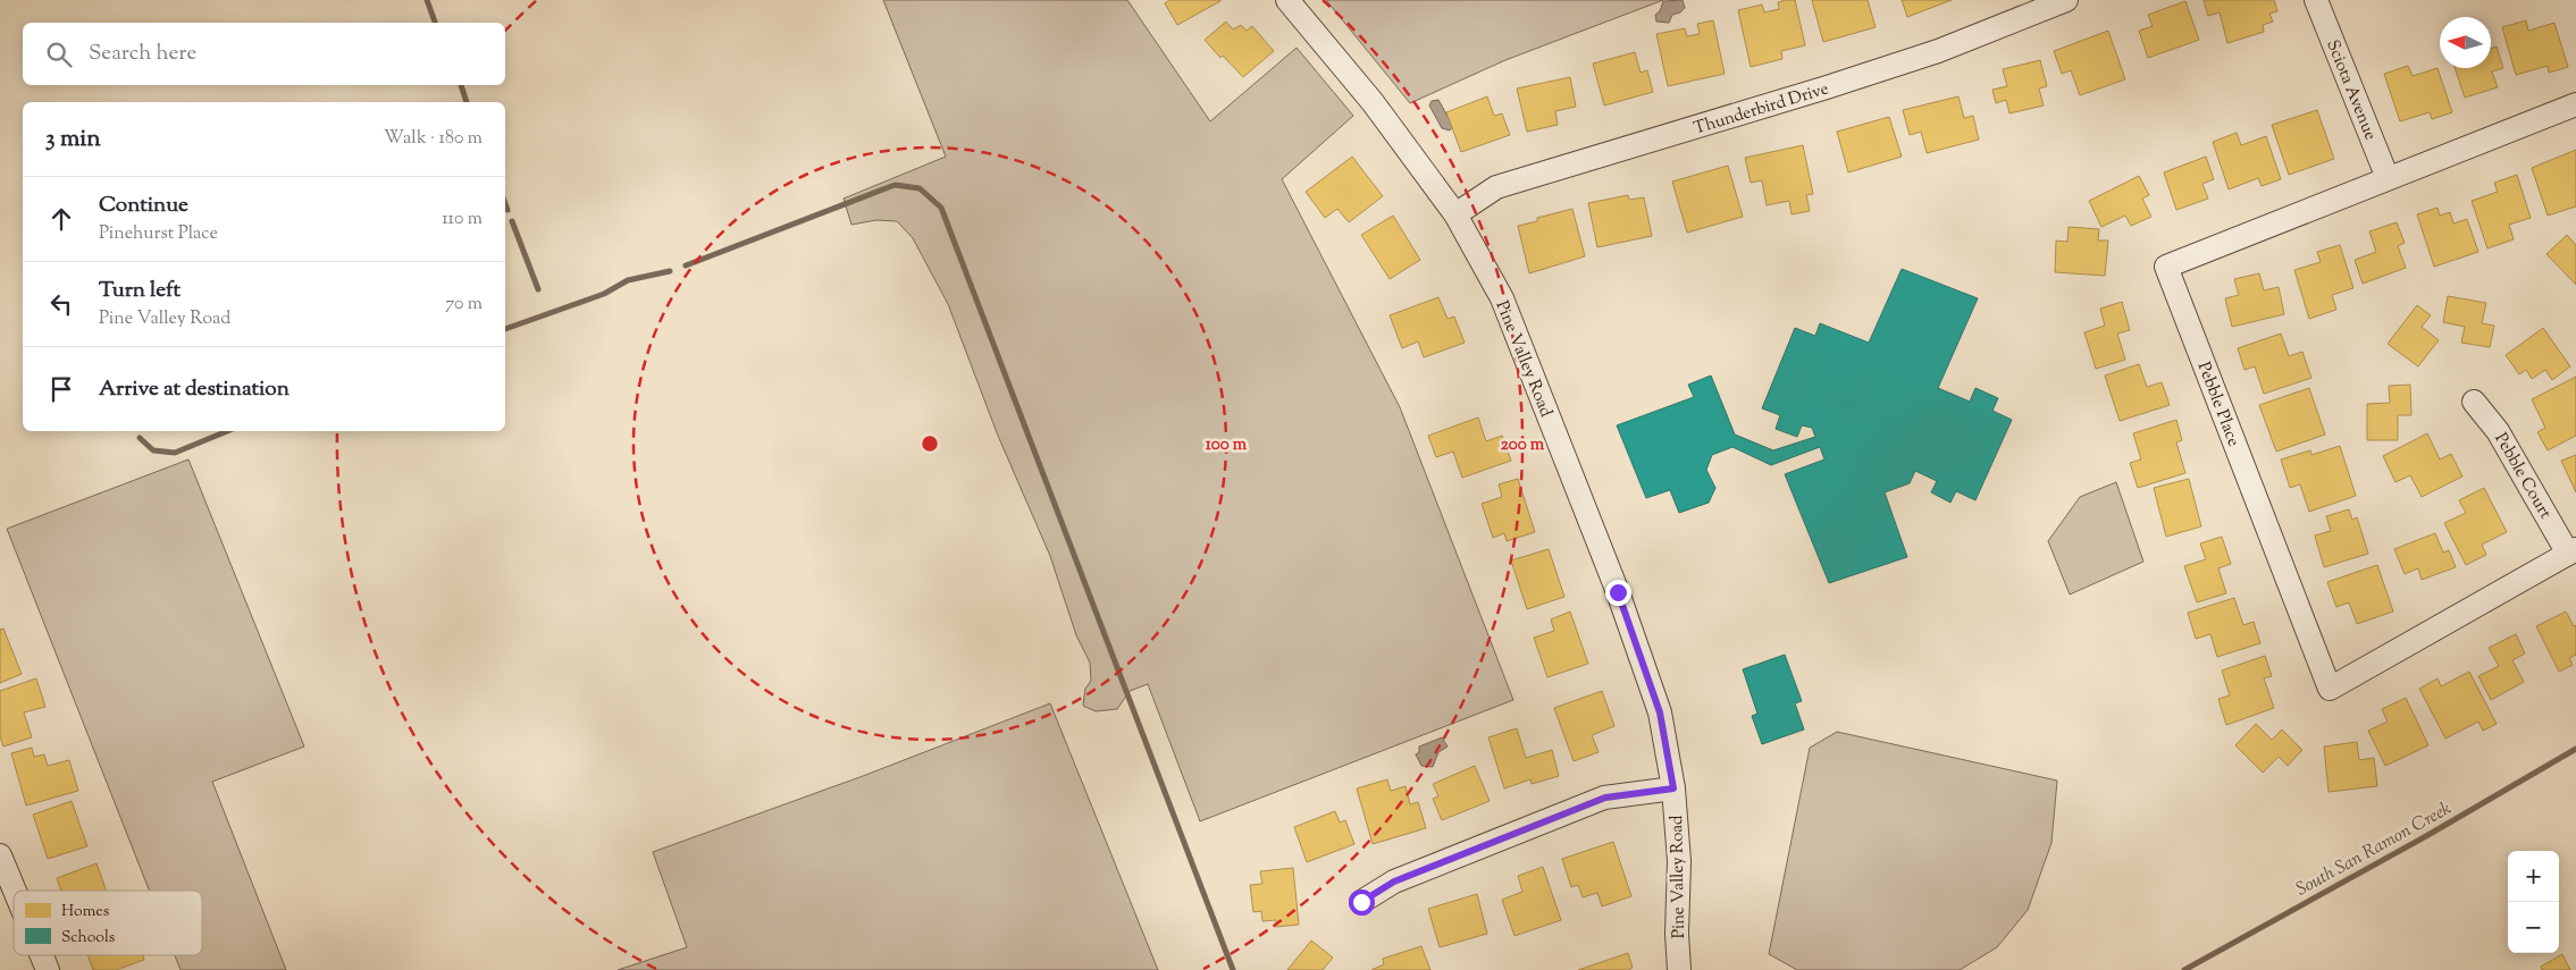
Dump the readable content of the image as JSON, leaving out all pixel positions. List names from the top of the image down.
{
  "streets": {
    "street": [
      "Sciota Avenue",
      "Thunderbird Drive",
      "Pine Valley Road",
      "Pebble Place",
      "Pebble Court"
    ]
  },
  "crossings": [
    ["Sciota Avenue", "Pebble Place"],
    ["Thunderbird Drive", "Pine Valley Road"],
    ["Pebble Place", "Pebble Court"]
  ],
  "water": ["South San Ramon Creek"],
  "legend": ["Homes", "Schools"],
  "north": "left",
  "page": {
    "search": "Search here",
    "heading": ["3 min", "Walk · 180 m"],
    "list": [
      ["Continue", "Pinehurst Place", "110 m"],
      ["Turn left", "Pine Valley Road", "70 m"],
      "Arrive at destination"
    ],
    "map_buttons": ["+", "−"]
  },
  "rings": ["100 m", "200 m"]
}
